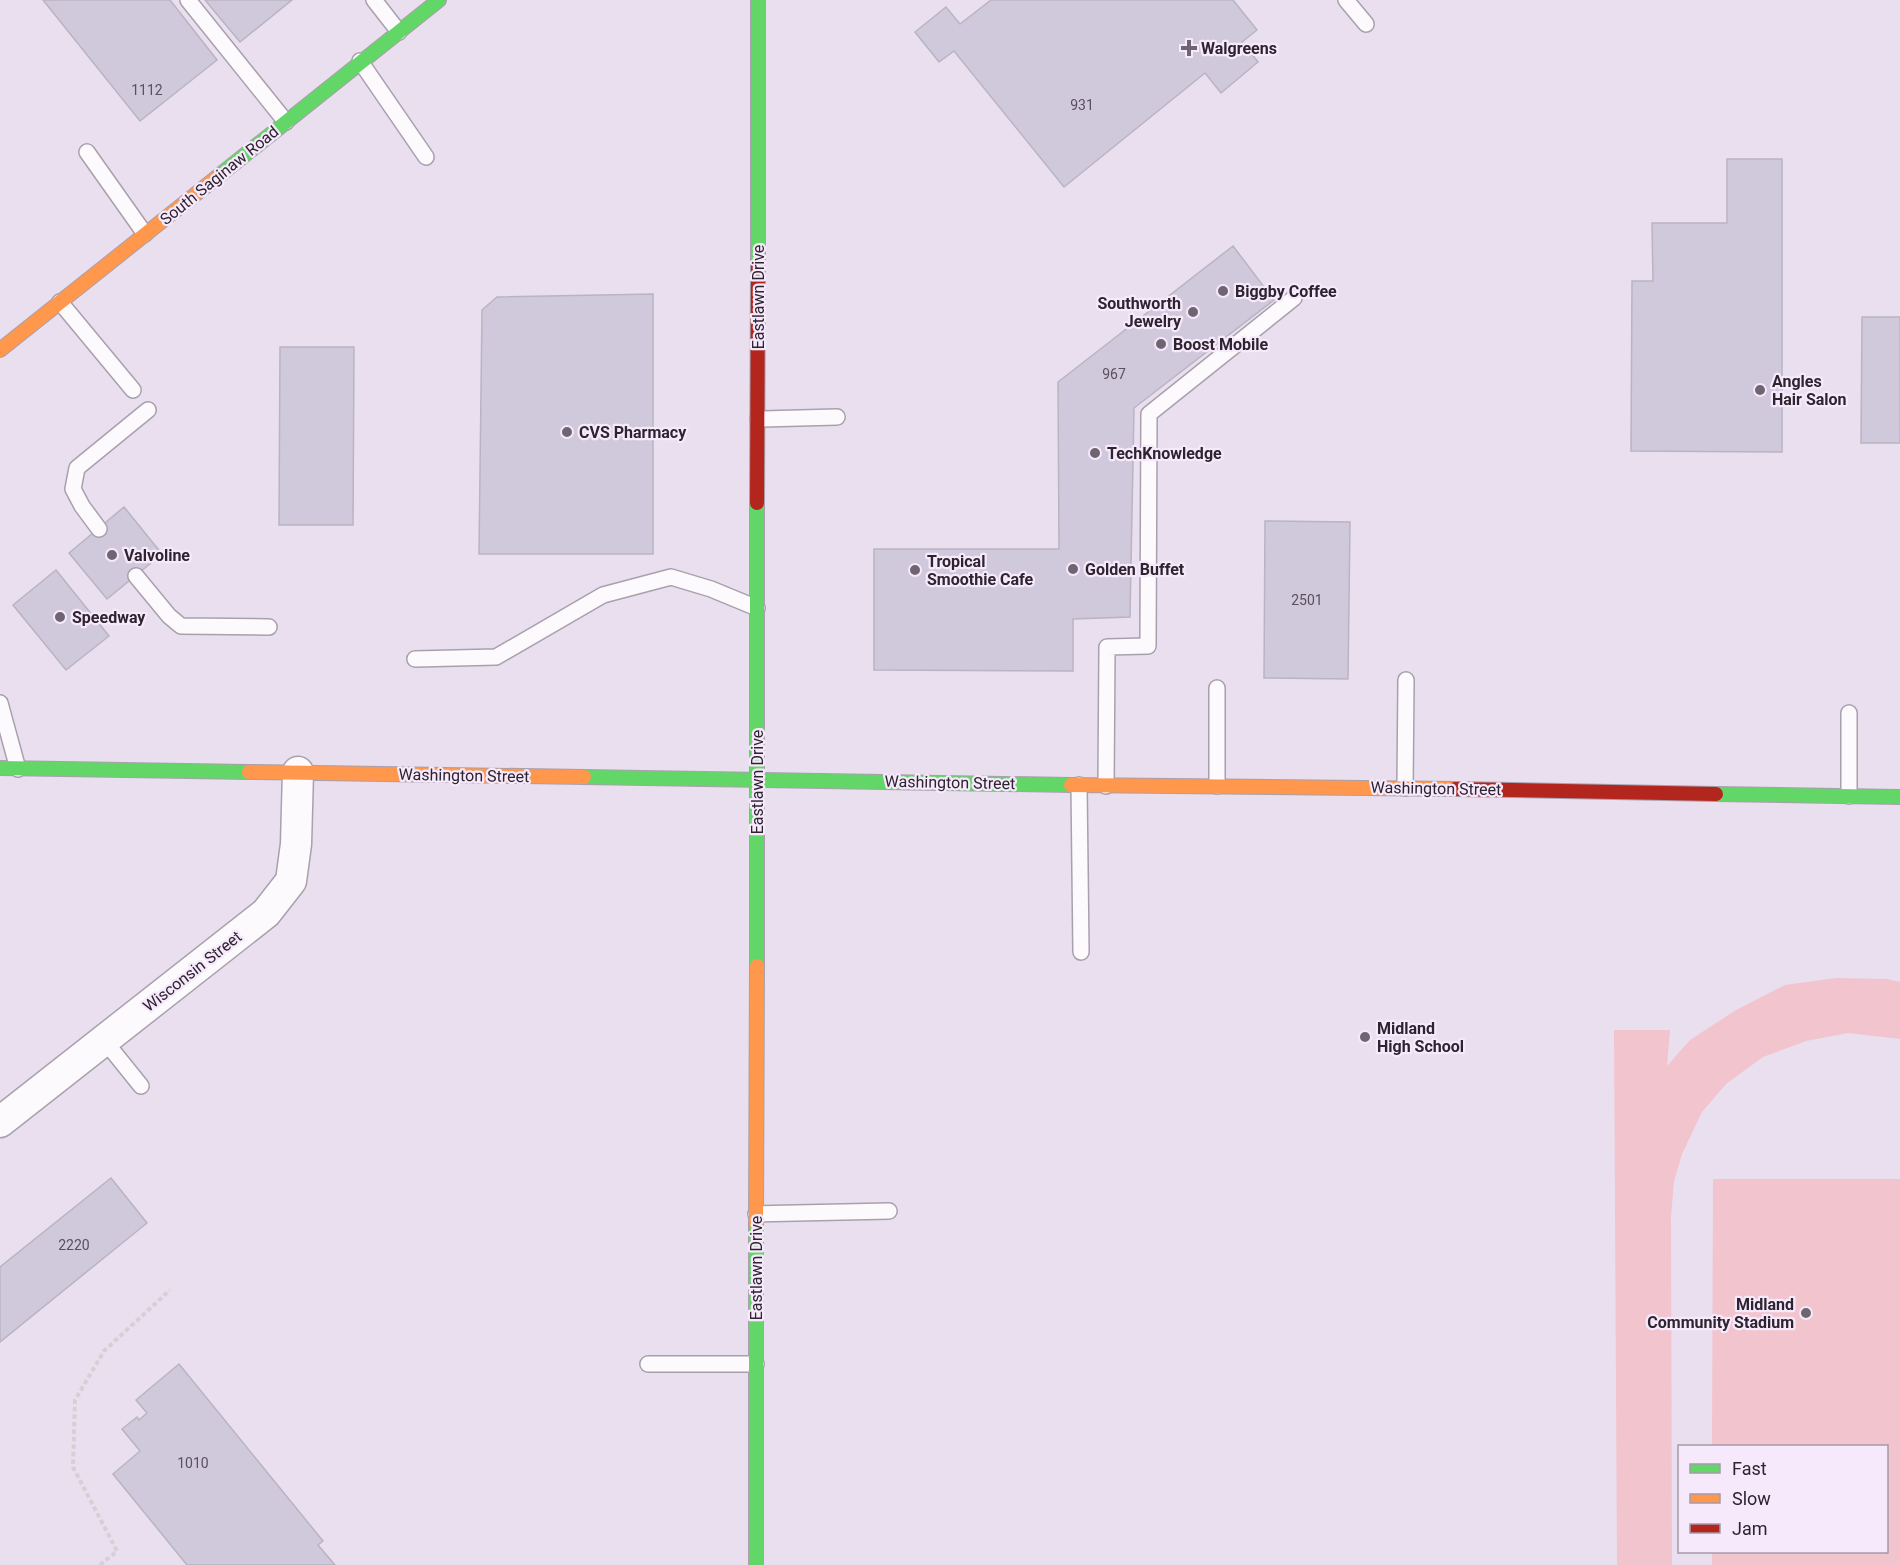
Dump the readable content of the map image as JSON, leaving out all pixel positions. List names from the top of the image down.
{
  "streets": {
    "street": [
      "South Saginaw Road",
      "Eastlawn Drive",
      "Washington Street",
      "Wisconsin Street"
    ]
  },
  "crossings": [
    ["Eastlawn Drive", "Washington Street"],
    ["Washington Street", "Wisconsin Street"]
  ],
  "places": {
    "health": ["Walgreens"],
    "other": [
      "Biggby Coffee",
      "Southworth Jewelry",
      "Boost Mobile",
      "Angles Hair Salon",
      "CVS Pharmacy",
      "TechKnowledge",
      "Valvoline",
      "Golden Buffet",
      "Tropical Smoothie Cafe",
      "Speedway",
      "Midland High School",
      "Midland Community Stadium"
    ]
  },
  "house_numbers": [
    "1112",
    "931",
    "967",
    "2501",
    "2220",
    "1010"
  ],
  "legend": ["Fast", "Slow", "Jam"]
}
